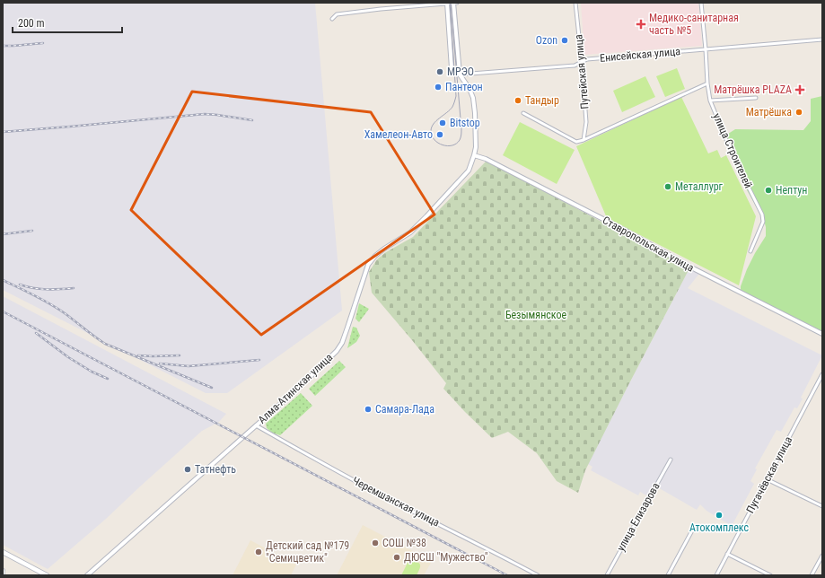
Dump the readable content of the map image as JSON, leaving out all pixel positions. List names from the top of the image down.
{
  "streets": {
    "street": [
      "Енисейская улица",
      "Путейская улица",
      "улица Строителей",
      "Ставропольская улица",
      "Алма-Атинская улица",
      "Пугачёвская улица",
      "Черемшанская улица",
      "улица Елизарова"
    ]
  },
  "crossings": [
    ["Енисейская улица", "Путейская улица"],
    ["Енисейская улица", "улица Строителей"],
    ["Енисейская улица", "Алма-Атинская улица"],
    ["Ставропольская улица", "Алма-Атинская улица"],
    ["Алма-Атинская улица", "Черемшанская улица"]
  ],
  "parks": ["Безымянское"],
  "places": {
    "health": ["Медико-санитарная часть №5", "Матрёшка PLAZA"],
    "other": [
      "Ozon",
      "МРЭО",
      "Пантеон",
      "Тандыр",
      "Матрёшка",
      "Bitstop",
      "Хамелеон-Авто",
      "Металлург",
      "Нептун",
      "Самара-Лада",
      "Татнефть",
      "Атокомплекс",
      "СОШ №38",
      "Детский сад №179 \"Семицветик\"",
      "ДЮСШ \"Мужество\""
    ]
  },
  "scale_bar": "200 m"
}
